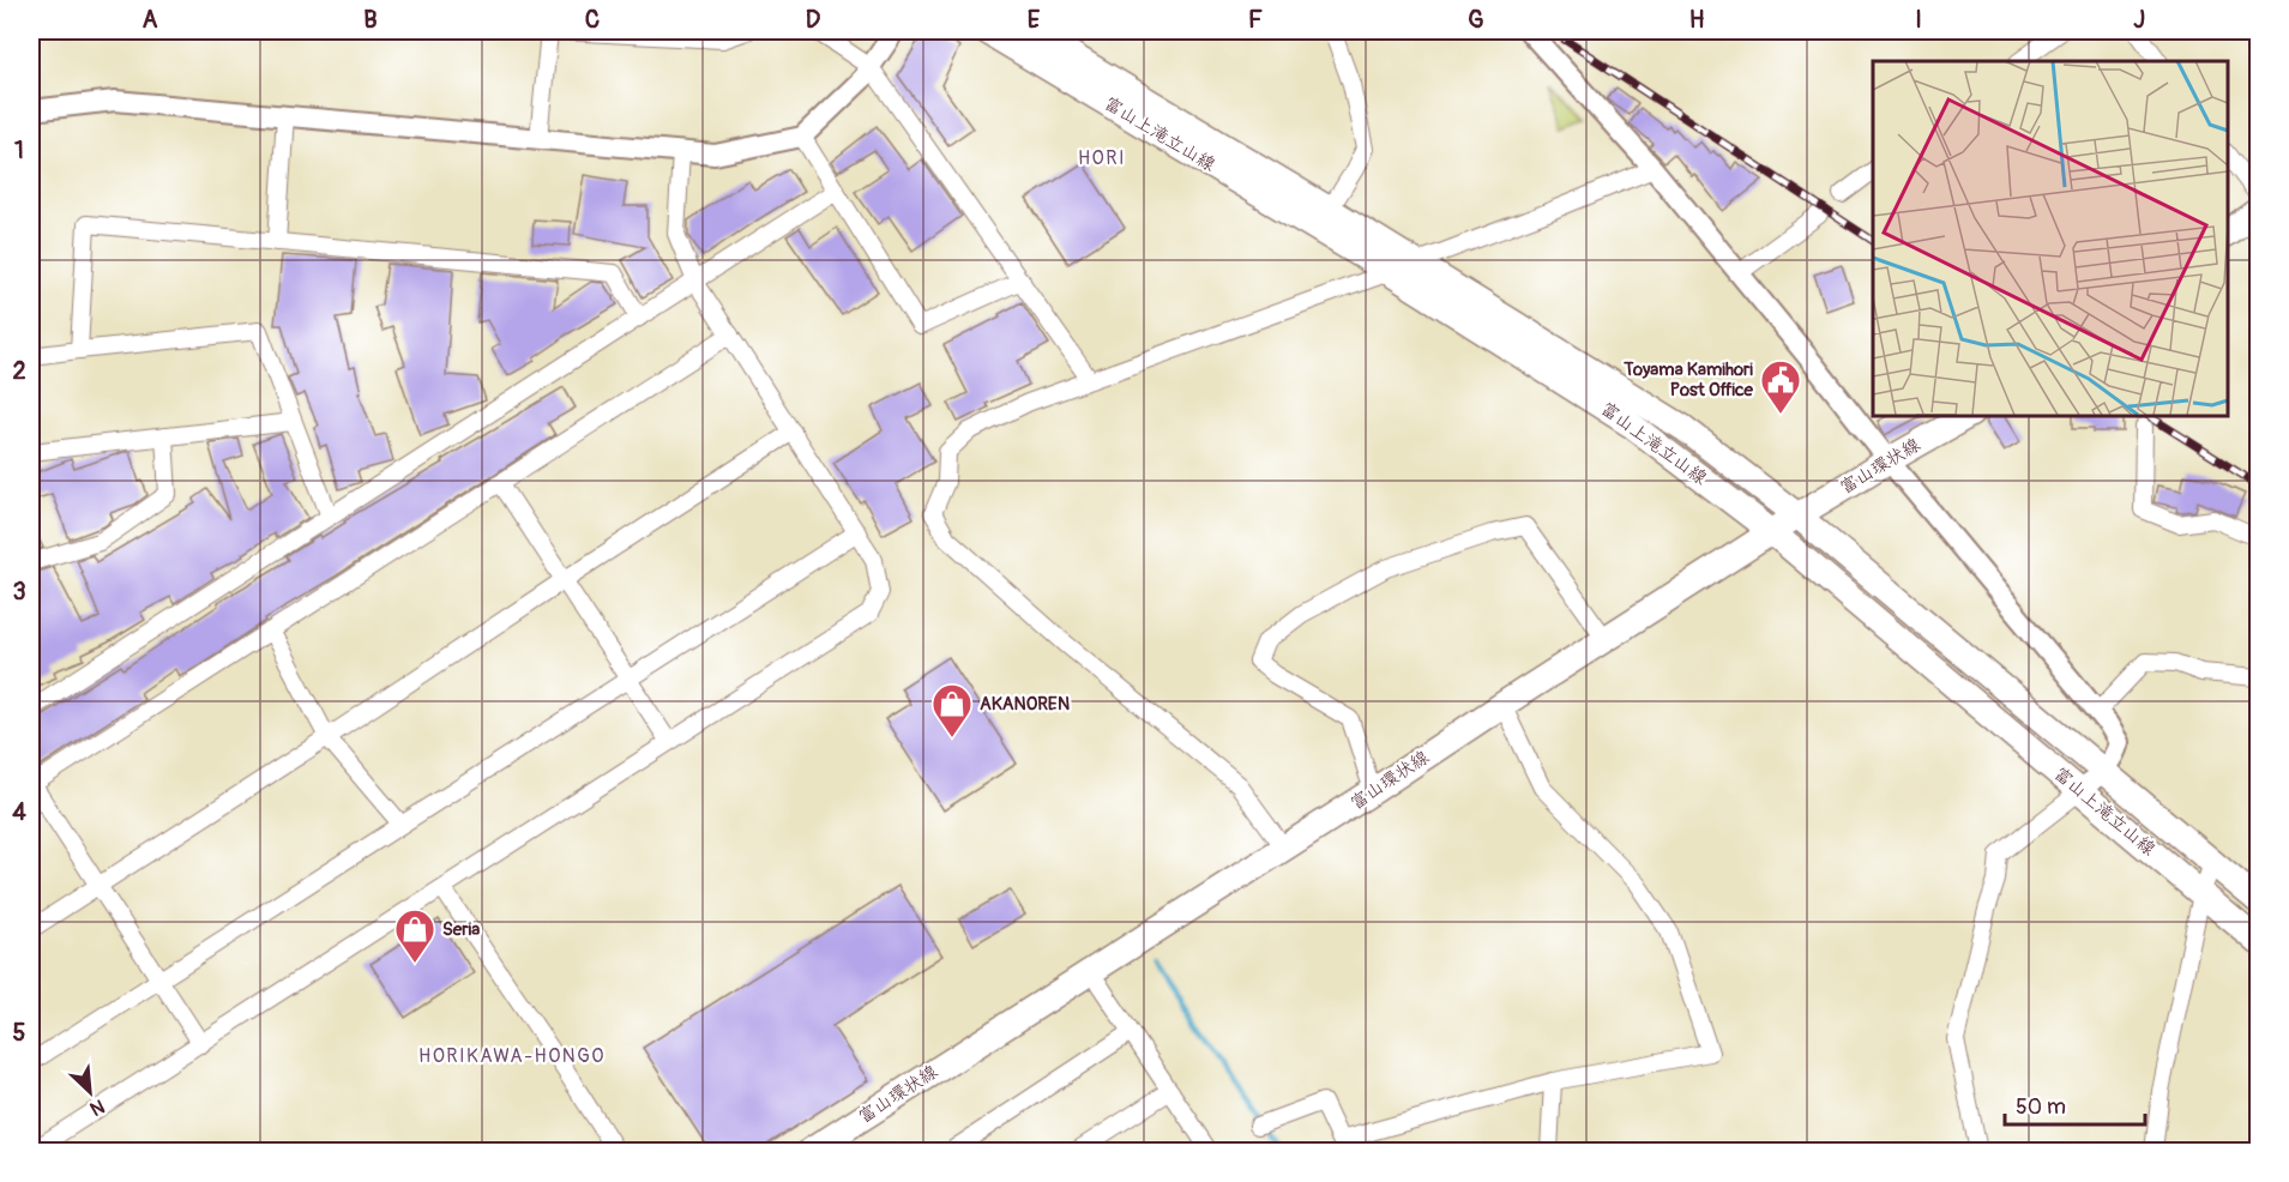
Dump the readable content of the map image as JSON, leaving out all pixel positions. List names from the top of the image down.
{
  "streets": {
    "main road": ["富山上滝立山線", "富山環状線"]
  },
  "crossings": [
    ["富山上滝立山線", "富山環状線"]
  ],
  "districts": ["HORI", "HORIKAWA-HONGO"],
  "places": {
    "public building": ["Toyama Kamihori Post Office"],
    "shop": ["AKANOREN", "Seria"]
  },
  "scale_bar": "50 m",
  "north": "bottom right",
  "grid": {
    "columns": [
      "A",
      "B",
      "C",
      "D",
      "E",
      "F",
      "G",
      "H",
      "I",
      "J"
    ],
    "rows": [
      "1",
      "2",
      "3",
      "4",
      "5"
    ]
  }
}
